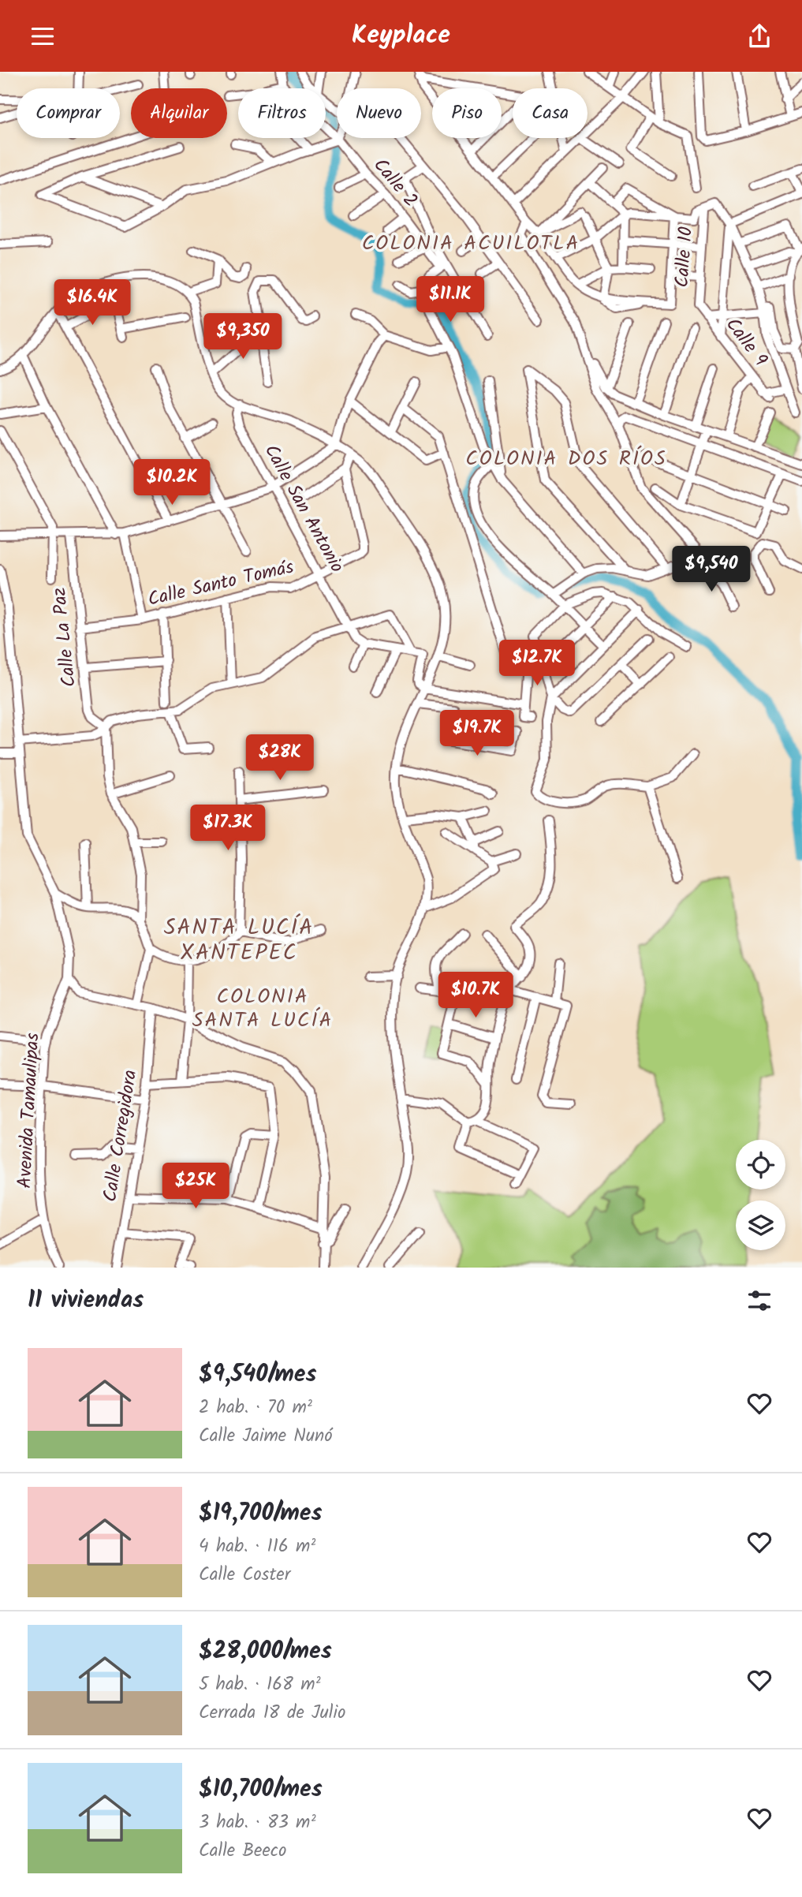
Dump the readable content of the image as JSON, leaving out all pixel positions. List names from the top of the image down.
{
  "streets": {
    "street": [
      "Calle 2",
      "Calle 10",
      "Calle 9",
      "Calle San Antonio",
      "Calle Santo Tomás",
      "Calle La Paz",
      "Avenida Tamaulipas",
      "Calle Corregidora"
    ]
  },
  "crossings": [
    ["Calle 10", "Calle 9"],
    ["Calle San Antonio", "Calle Santo Tomás"],
    ["Calle Santo Tomás", "Calle La Paz"]
  ],
  "districts": [
    "COLONIA ACUILOTLA",
    "COLONIA DOS RÍOS",
    "SANTA LUCÍA XANTEPEC",
    "COLONIA SANTA LUCÍA"
  ],
  "page": {
    "header": "Keyplace",
    "chip": [
      "Comprar",
      "Alquilar",
      "Filtros",
      "Nuevo",
      "Piso",
      "Casa"
    ],
    "price": [
      "$11.1K",
      "$16.4K",
      "$9,350",
      "$10.2K",
      "$9,540",
      "$12.7K",
      "$19.7K",
      "$28K",
      "$17.3K",
      "$10.7K",
      "$25K"
    ],
    "heading": "11 viviendas",
    "list": [
      {
        "name": "$9,540/mes",
        "note": "2 hab. · 70 m² · Calle Jaime Nunó"
      },
      {
        "name": "$19,700/mes",
        "note": "4 hab. · 116 m² · Calle Coster"
      },
      {
        "name": "$28,000/mes",
        "note": "5 hab. · 168 m² · Cerrada 18 de Julio"
      },
      {
        "name": "$10,700/mes",
        "note": "3 hab. · 83 m² · Calle Beeco"
      }
    ]
  }
}
